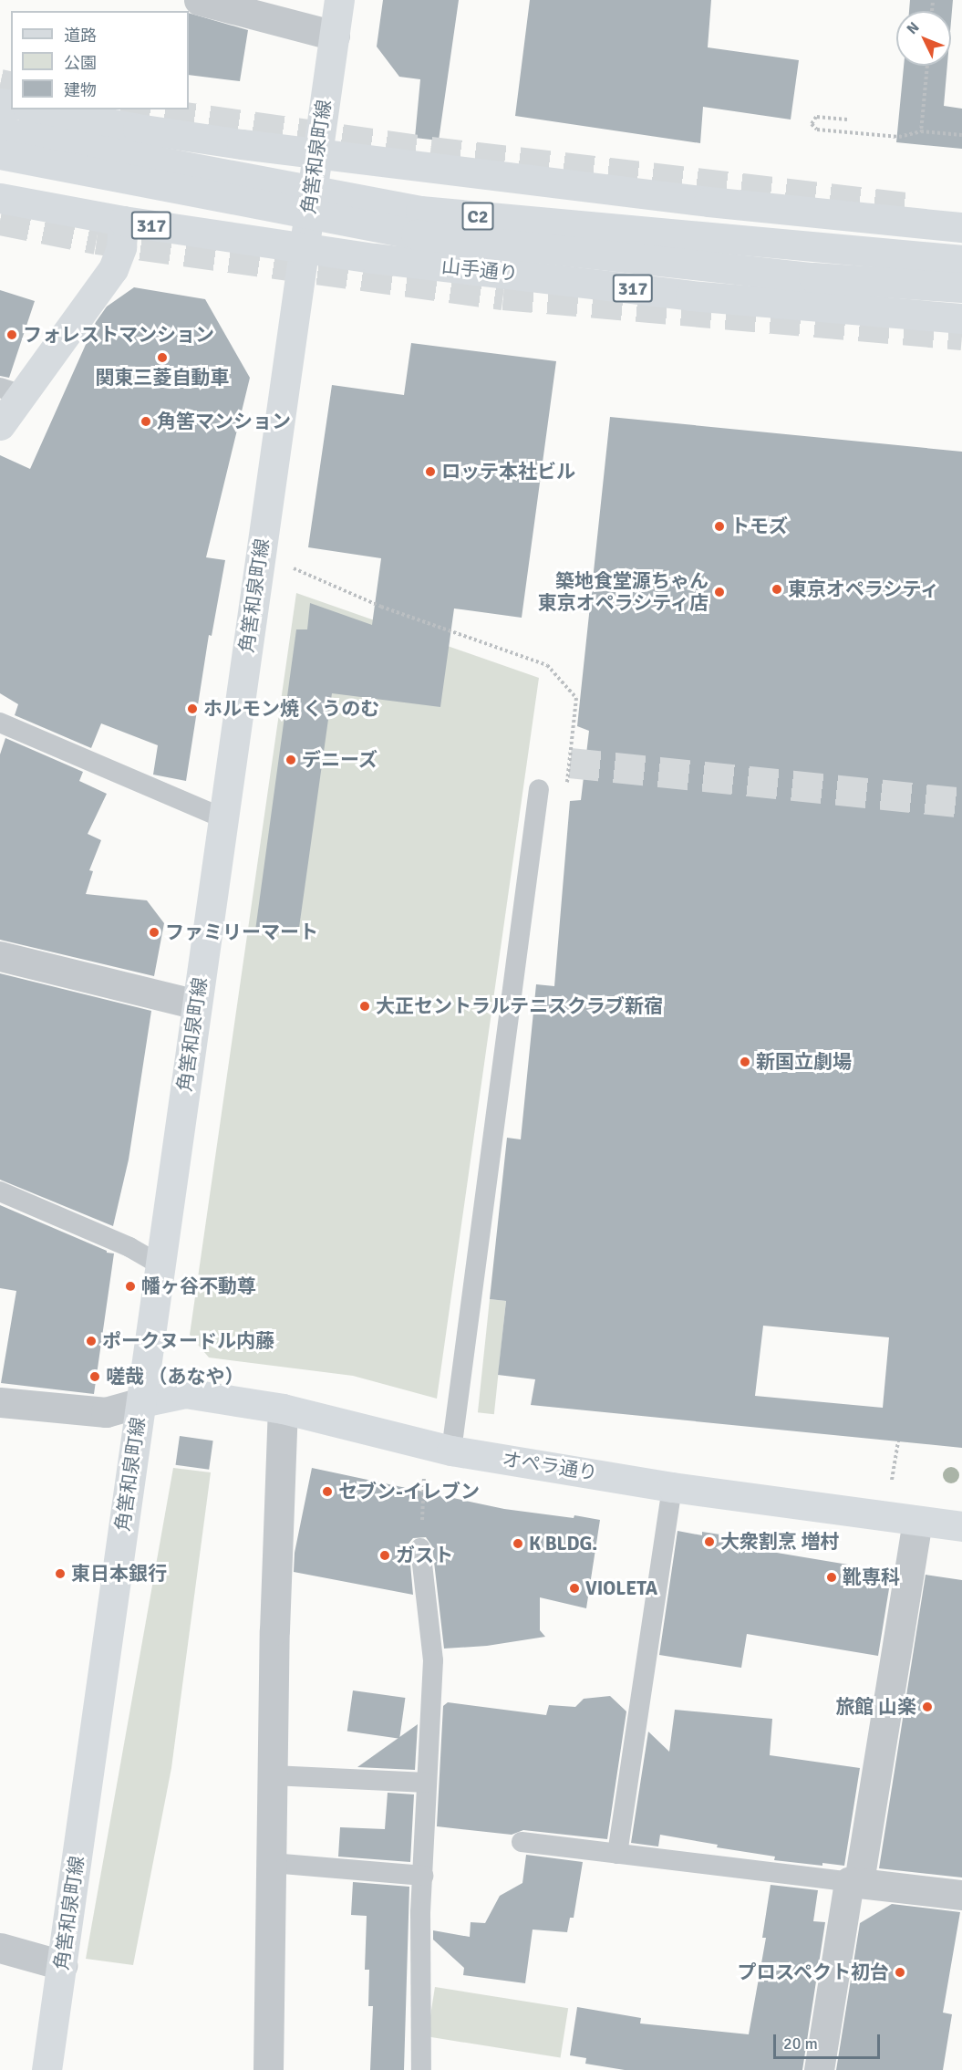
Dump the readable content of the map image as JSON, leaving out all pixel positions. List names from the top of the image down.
{
  "streets": {
    "main road": [
      "角筈和泉町線",
      "C2",
      "317",
      "山手通り",
      "オペラ通り"
    ]
  },
  "crossings": [
    ["角筈和泉町線", "山手通り"],
    ["角筈和泉町線", "オペラ通り"]
  ],
  "places": [
    "フォレストマンション",
    "関東三菱自動車",
    "角筈マンション",
    "ロッテ本社ビル",
    "トモズ",
    "東京オペラシティ",
    "築地食堂源ちゃん 東京オペラシティ店",
    "ホルモン焼 くうのむ",
    "デニーズ",
    "ファミリーマート",
    "大正セントラルテニスクラブ新宿",
    "新国立劇場",
    "幡ヶ谷不動尊",
    "ポークヌードル内藤",
    "嗟哉 （あなや）",
    "セブン-イレブン",
    "大衆割烹 増村",
    "K BLDG.",
    "ガスト",
    "東日本銀行",
    "靴専科",
    "VIOLETA",
    "旅館 山楽",
    "プロスペクト初台"
  ],
  "legend": ["道路", "公園", "建物"],
  "scale_bar": "20 m",
  "north": "top left"
}
